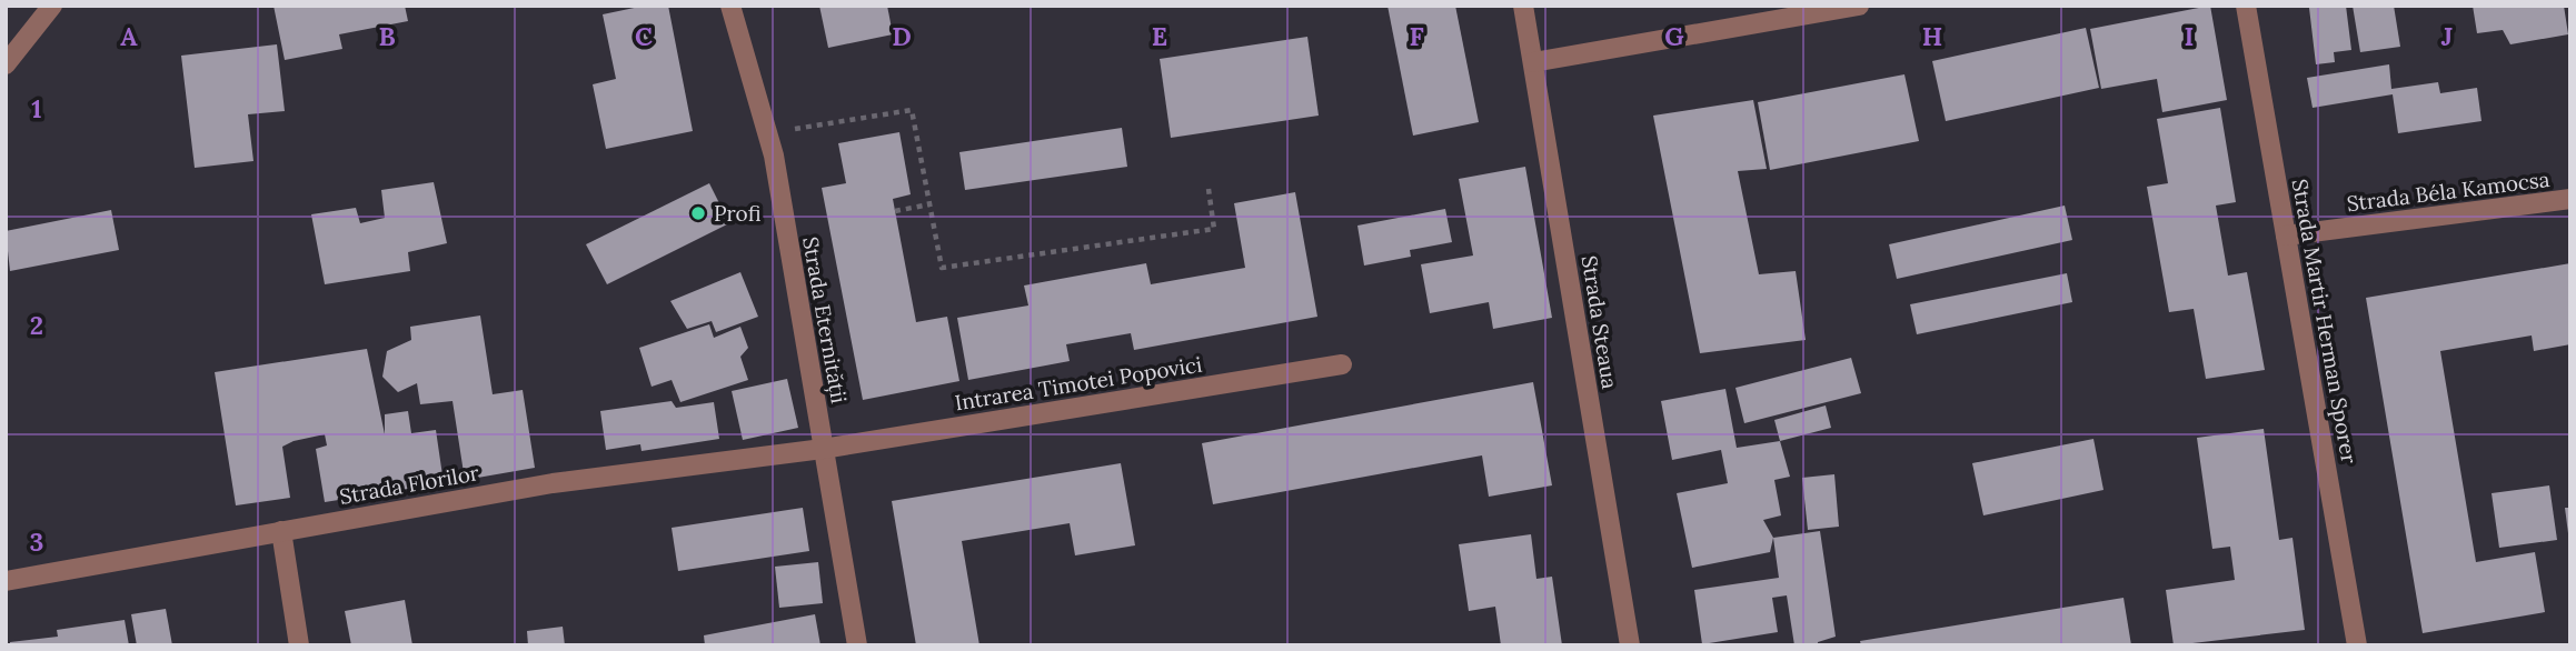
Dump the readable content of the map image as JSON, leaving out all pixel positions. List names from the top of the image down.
{
  "streets": {
    "street": [
      "Strada Béla Kamocsa",
      "Strada Eternității",
      "Strada Martir Herman Sporer",
      "Strada Steaua",
      "Intrarea Timotei Popovici",
      "Strada Florilor"
    ]
  },
  "crossings": [
    ["Strada Béla Kamocsa", "Strada Martir Herman Sporer"],
    ["Strada Eternității", "Intrarea Timotei Popovici"],
    ["Strada Eternității", "Strada Florilor"],
    ["Intrarea Timotei Popovici", "Strada Florilor"]
  ],
  "places": ["Profi"],
  "grid": {
    "columns": [
      "A",
      "B",
      "C",
      "D",
      "E",
      "F",
      "G",
      "H",
      "I",
      "J"
    ],
    "rows": ["1", "2", "3"]
  }
}
